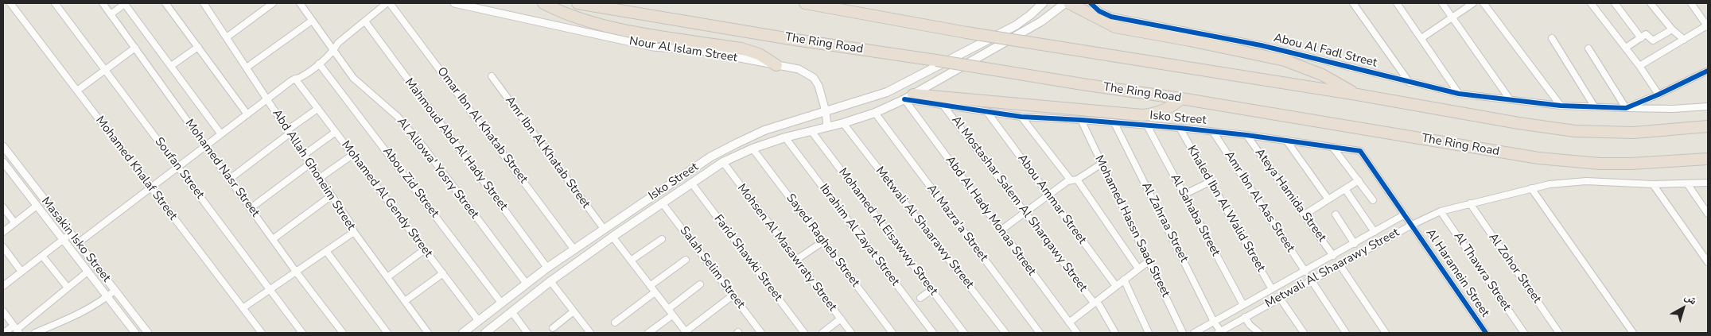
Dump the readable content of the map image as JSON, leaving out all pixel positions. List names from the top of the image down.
{
  "streets": {
    "highway": ["The Ring Road"],
    "main road": ["Isko Street"],
    "street": [
      "Nour Al Islam Street",
      "Abou Al Fadl Street",
      "Omar Ibn Al Khatab Street",
      "Mahmoud Abd Al Hady Street",
      "Amr Ibn Al Khatab Street",
      "Mohamed Khalaf Street",
      "Soufan Street",
      "Mohamed Nasr Street",
      "Al Allowa' Yosry Street",
      "Abd Allah Ghoneim Street",
      "Abou Zid Street",
      "Ateya Hamida Street",
      "Mohamed Al Gendy Street",
      "Abou Ammar Street",
      "Amr Ibn Al Aas Street",
      "Al Mostashar Salem Al Sharqawy Street",
      "Khaled Ibn Al Walid Street",
      "Al Sahaba Street",
      "Abd Al Hady Monaa Street",
      "Al Zahraa Street",
      "Al Mazra'a Street",
      "Mohamed Hassn Saad Street",
      "Metwali Al Shaarawy Street",
      "Mohamed Al Eisawwy Street",
      "Ibrahim Al Zayat Street",
      "Masakin Isko Street",
      "Sayed Ragheb Street",
      "Mohsen Al Masawraty Street",
      "Farid Shawki Street",
      "Salah Selim Street",
      "Al Zohor Street",
      "Al Thawra Street",
      "Al Haramein Street"
    ]
  },
  "crossings": [
    ["Nour Al Islam Street", "Isko Street"],
    ["Isko Street", "Omar Ibn Al Khatab Street"],
    ["Isko Street", "Mahmoud Abd Al Hady Street"],
    ["Isko Street", "Amr Ibn Al Khatab Street"],
    ["Isko Street", "Al Allowa' Yosry Street"],
    ["Isko Street", "Abou Zid Street"],
    ["Isko Street", "Ateya Hamida Street"],
    ["Isko Street", "Mohamed Al Gendy Street"],
    ["Isko Street", "Abou Ammar Street"],
    ["Isko Street", "Amr Ibn Al Aas Street"],
    ["Isko Street", "Al Mostashar Salem Al Sharqawy Street"],
    ["Isko Street", "Khaled Ibn Al Walid Street"],
    ["Isko Street", "Al Sahaba Street"],
    ["Isko Street", "Abd Al Hady Monaa Street"],
    ["Isko Street", "Al Zahraa Street"],
    ["Isko Street", "Al Mazra'a Street"],
    ["Isko Street", "Mohamed Hassn Saad Street"],
    ["Isko Street", "Metwali Al Shaarawy Street"],
    ["Isko Street", "Mohamed Al Eisawwy Street"],
    ["Isko Street", "Ibrahim Al Zayat Street"],
    ["Isko Street", "Sayed Ragheb Street"],
    ["Isko Street", "Mohsen Al Masawraty Street"],
    ["Isko Street", "Farid Shawki Street"],
    ["Isko Street", "Salah Selim Street"],
    ["Isko Street", "Al Haramein Street"],
    ["Ateya Hamida Street", "Metwali Al Shaarawy Street"],
    ["Amr Ibn Al Aas Street", "Metwali Al Shaarawy Street"],
    ["Khaled Ibn Al Walid Street", "Metwali Al Shaarawy Street"],
    ["Al Sahaba Street", "Metwali Al Shaarawy Street"],
    ["Al Zahraa Street", "Metwali Al Shaarawy Street"],
    ["Metwali Al Shaarawy Street", "Al Zohor Street"],
    ["Metwali Al Shaarawy Street", "Al Thawra Street"],
    ["Metwali Al Shaarawy Street", "Al Haramein Street"]
  ],
  "north": "top right"
}
